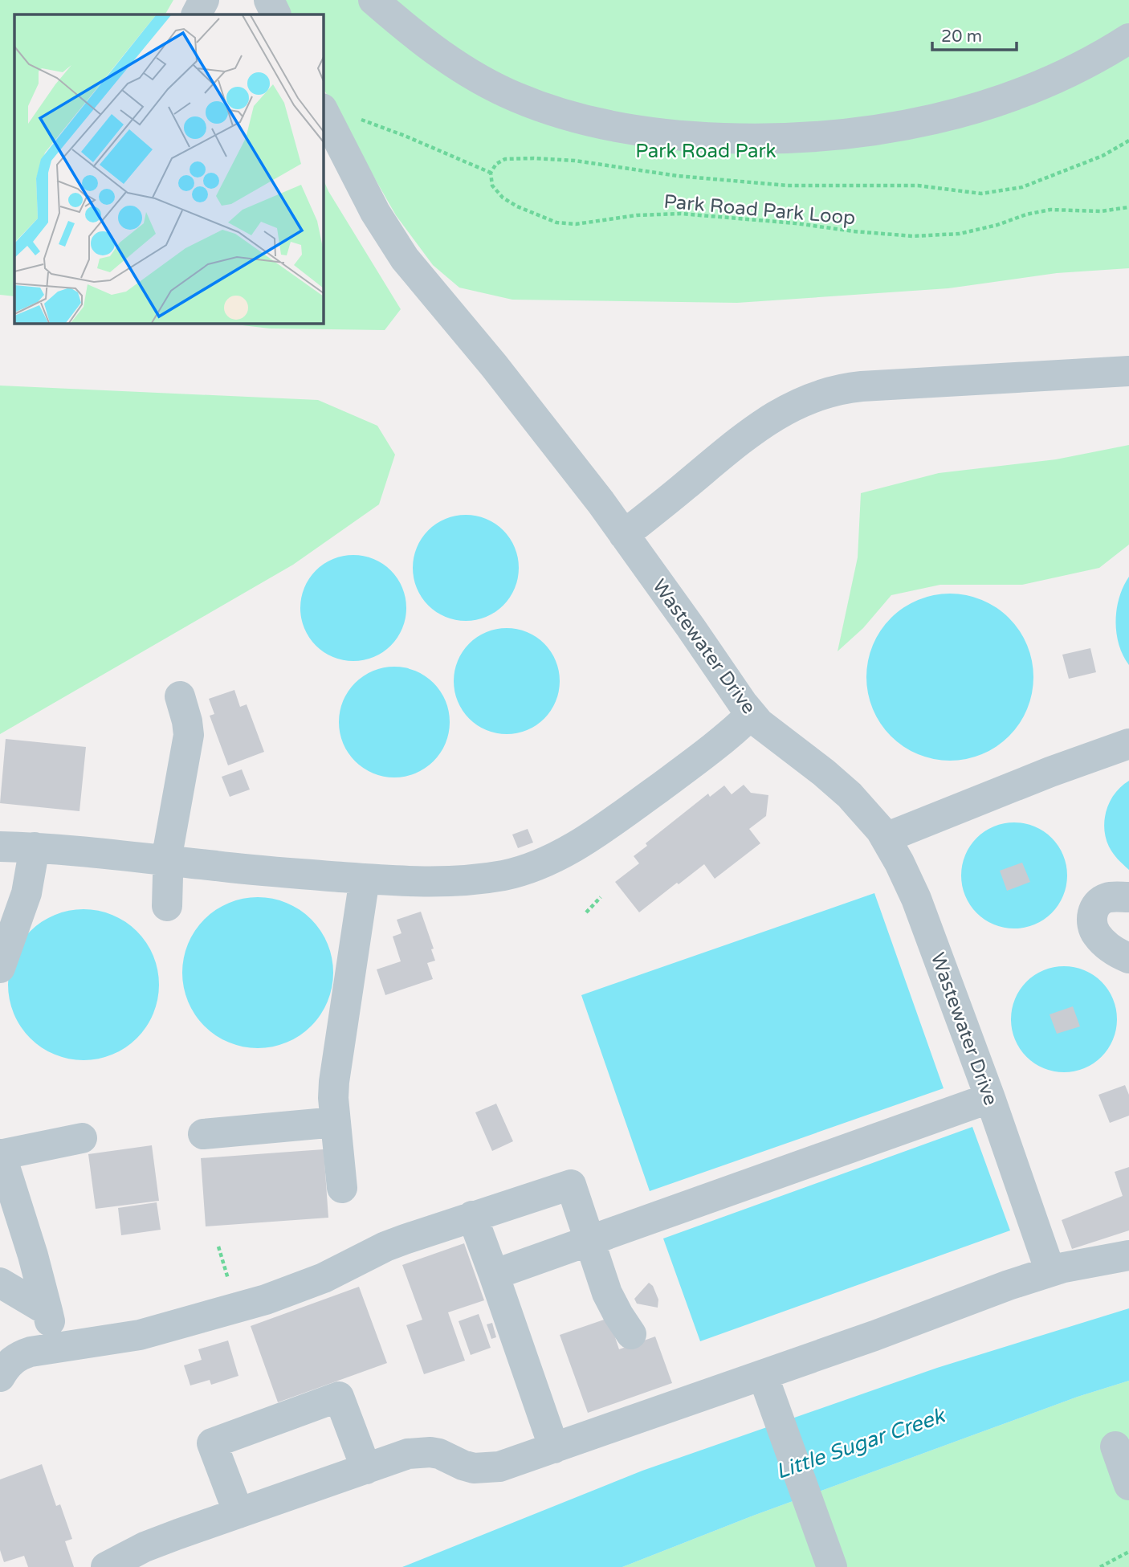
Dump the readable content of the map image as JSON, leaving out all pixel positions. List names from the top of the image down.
{
  "streets": {
    "lane": ["Wastewater Drive"],
    "path": ["Park Road Park Loop"]
  },
  "water": ["Little Sugar Creek"],
  "parks": ["Park Road Park"],
  "scale_bar": "20 m"
}
